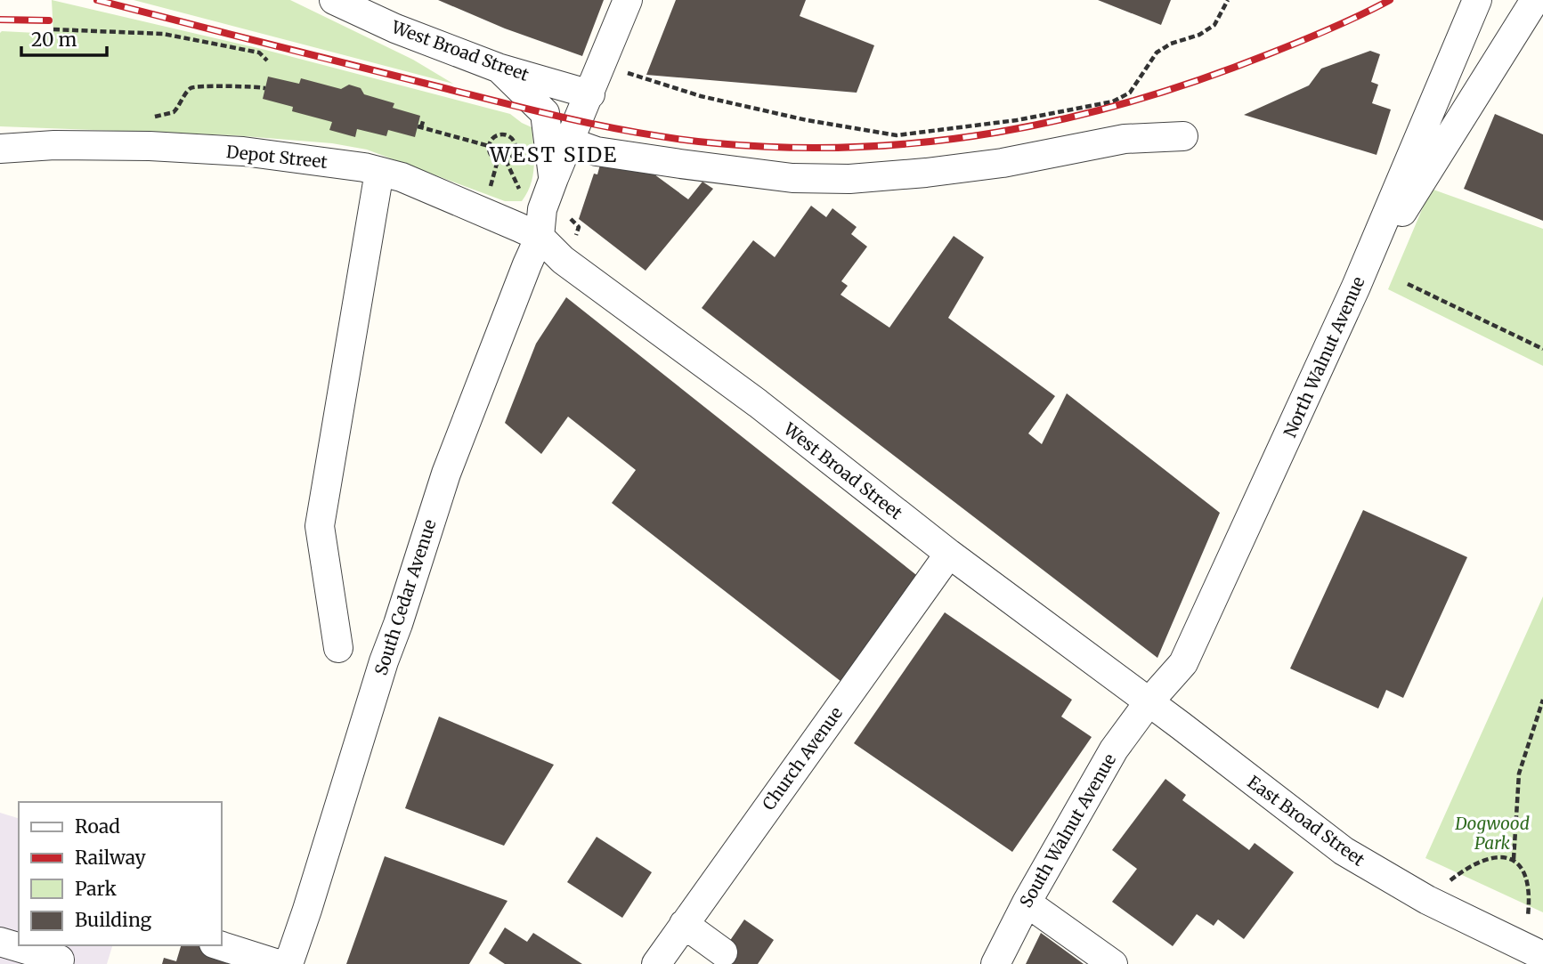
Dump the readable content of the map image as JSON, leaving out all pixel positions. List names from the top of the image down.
{
  "streets": {
    "street": [
      "West Broad Street",
      "Depot Street",
      "North Walnut Avenue",
      "South Cedar Avenue",
      "Church Avenue",
      "East Broad Street",
      "South Walnut Avenue"
    ]
  },
  "crossings": [
    ["West Broad Street", "Depot Street"],
    ["West Broad Street", "North Walnut Avenue"],
    ["West Broad Street", "South Cedar Avenue"],
    ["West Broad Street", "Church Avenue"],
    ["West Broad Street", "East Broad Street"],
    ["West Broad Street", "South Walnut Avenue"],
    ["Depot Street", "South Cedar Avenue"],
    ["North Walnut Avenue", "East Broad Street"],
    ["North Walnut Avenue", "South Walnut Avenue"],
    ["East Broad Street", "South Walnut Avenue"]
  ],
  "districts": ["WEST SIDE"],
  "parks": ["Dogwood Park"],
  "legend": [
    "Road",
    "Railway",
    "Park",
    "Building"
  ],
  "scale_bar": "20 m"
}
